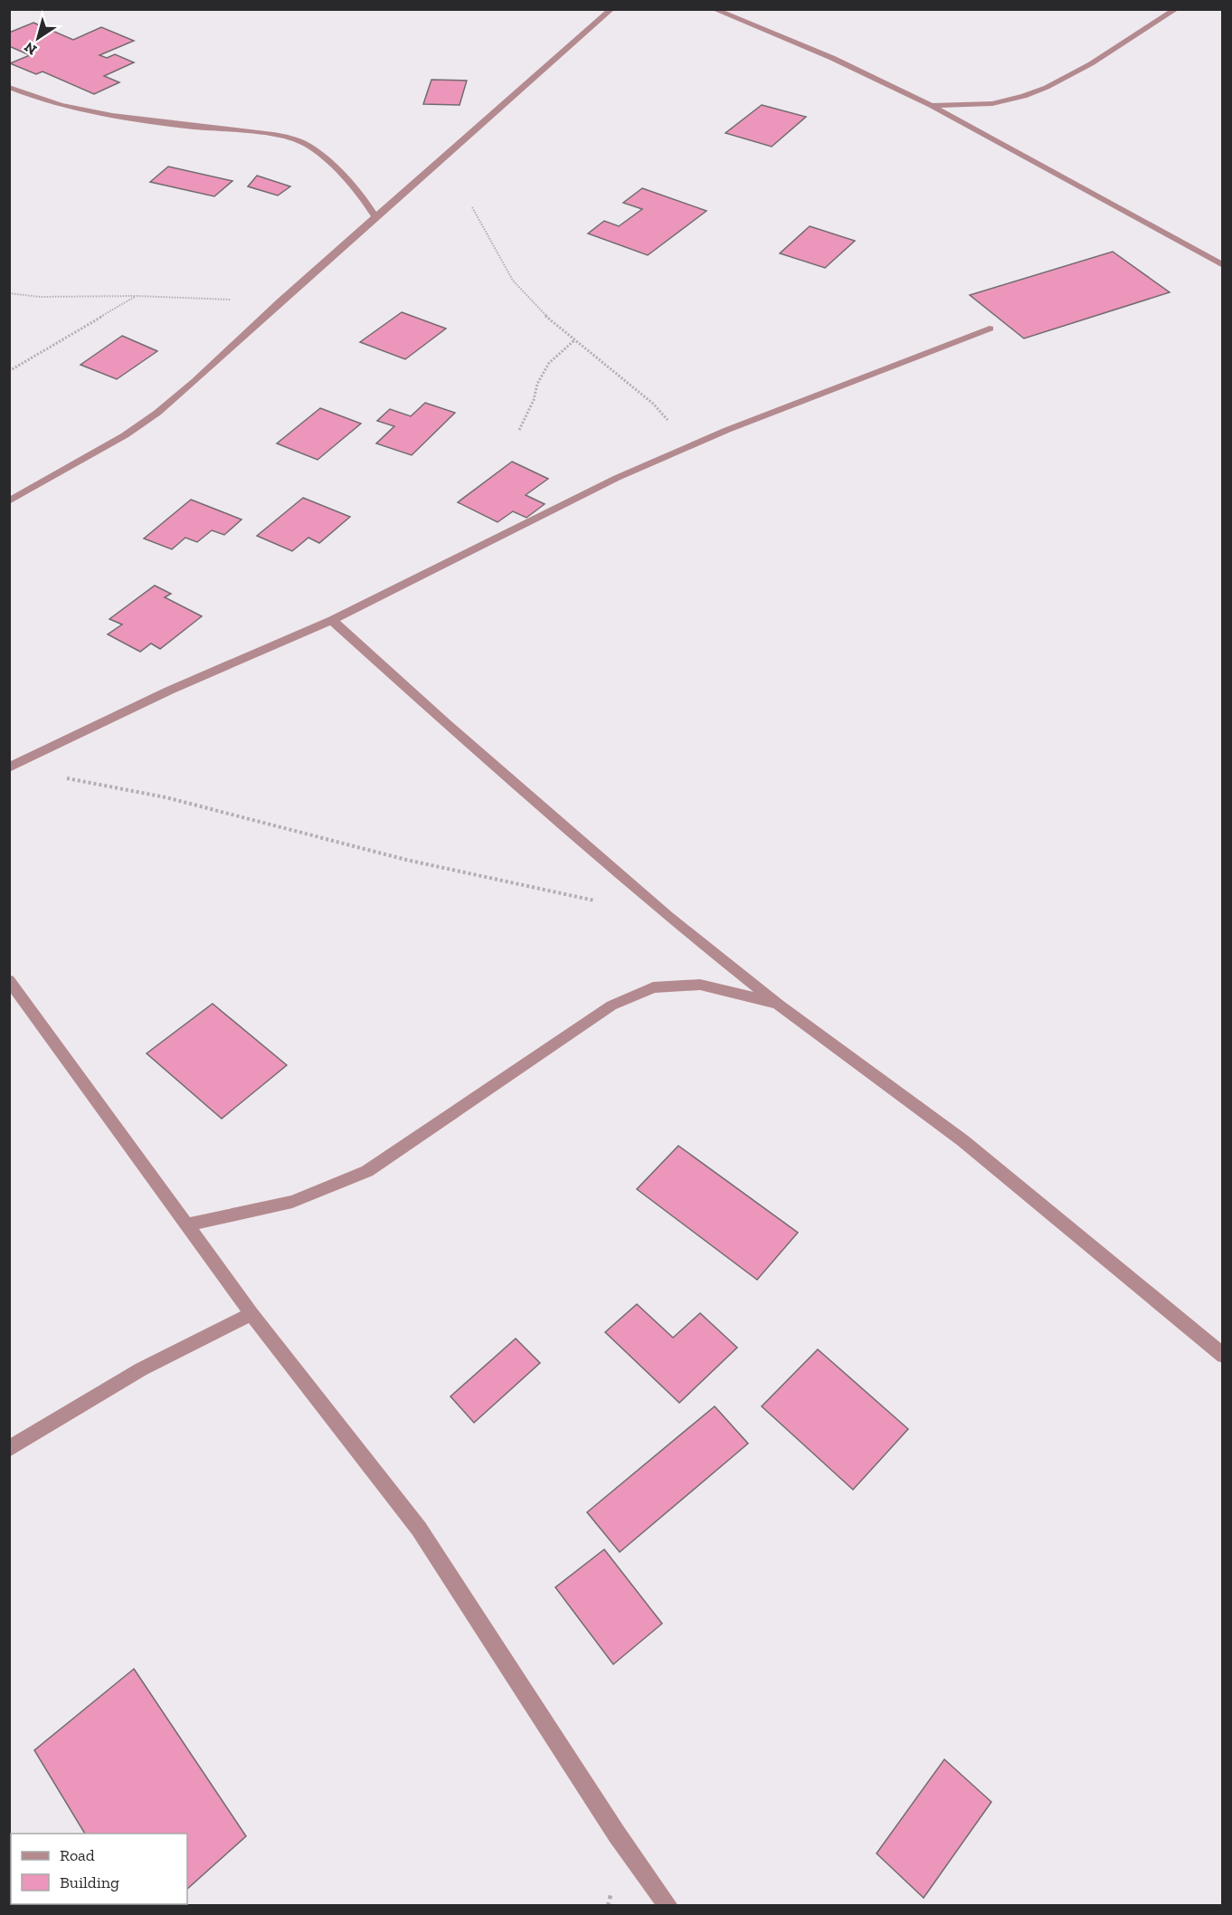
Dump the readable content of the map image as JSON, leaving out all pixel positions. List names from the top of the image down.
{
  "legend": ["Road", "Building"],
  "north": "bottom left"
}
